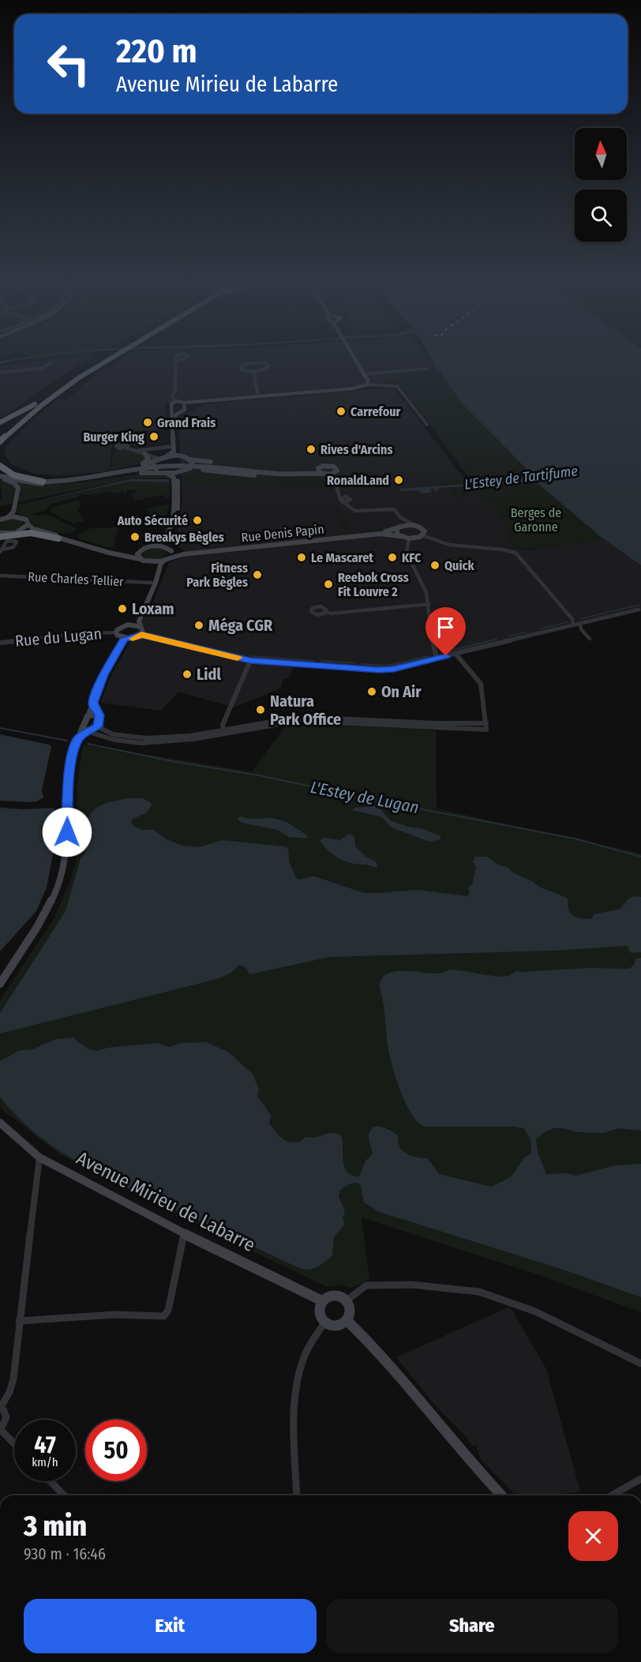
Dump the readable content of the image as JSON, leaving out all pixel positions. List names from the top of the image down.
{
  "streets": {
    "street": [
      "Rue Denis Papin",
      "Rue Charles Tellier",
      "Rue du Lugan",
      "Avenue Mirieu de Labarre"
    ]
  },
  "water": ["L'Estey de Tartifume", "L'Estey de Lugan"],
  "parks": ["Berges de Garonne"],
  "places": [
    "Carrefour",
    "Grand Frais",
    "Burger King",
    "Rives d'Arcins",
    "RonaldLand",
    "Auto Sécurité",
    "Breakys Bègles",
    "Le Mascaret",
    "KFC",
    "Quick",
    "Fitness Park Bègles",
    "Reebok Cross Fit Louvre 2",
    "Loxam",
    "Méga CGR",
    "Lidl",
    "On Air",
    "Natura Park Office"
  ],
  "north": "top",
  "page": {
    "turn": ["220 m", "Avenue Mirieu de Labarre"],
    "speed": "47 km/h",
    "limit": "50",
    "heading": ["3 min", "930 m · 16:46"],
    "buttons": ["Exit", "Share"]
  }
}
